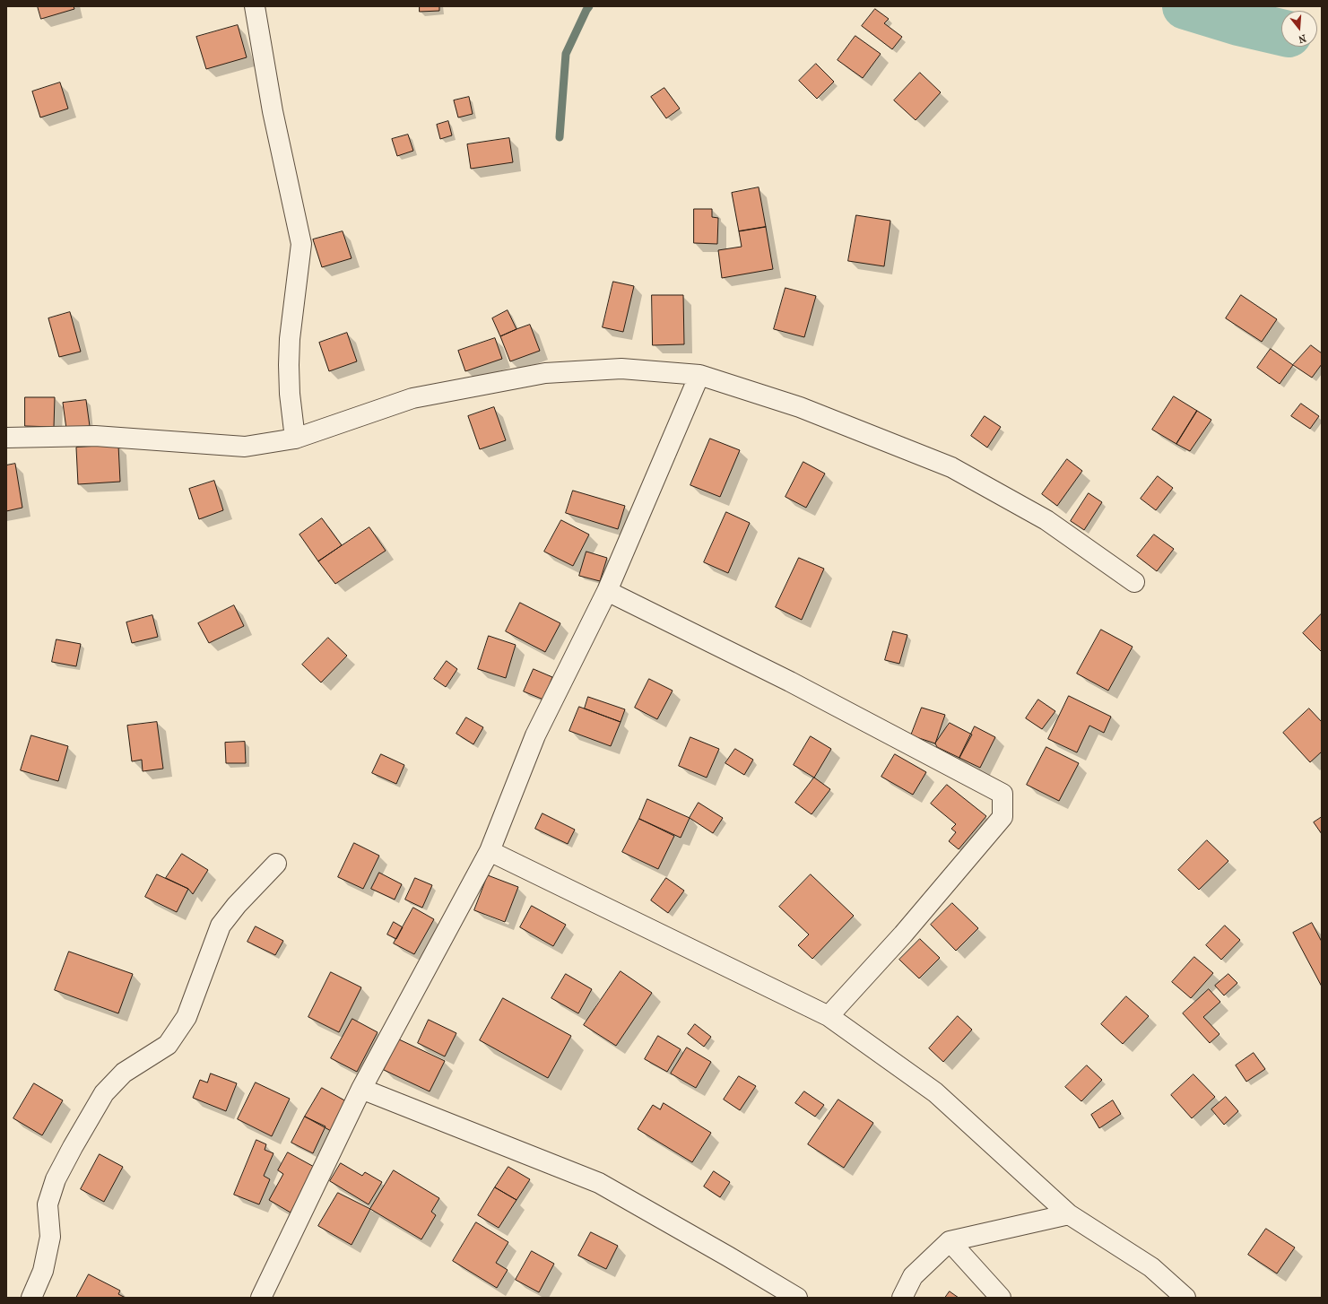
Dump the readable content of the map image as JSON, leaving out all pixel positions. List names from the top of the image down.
{
  "north": "bottom"
}
